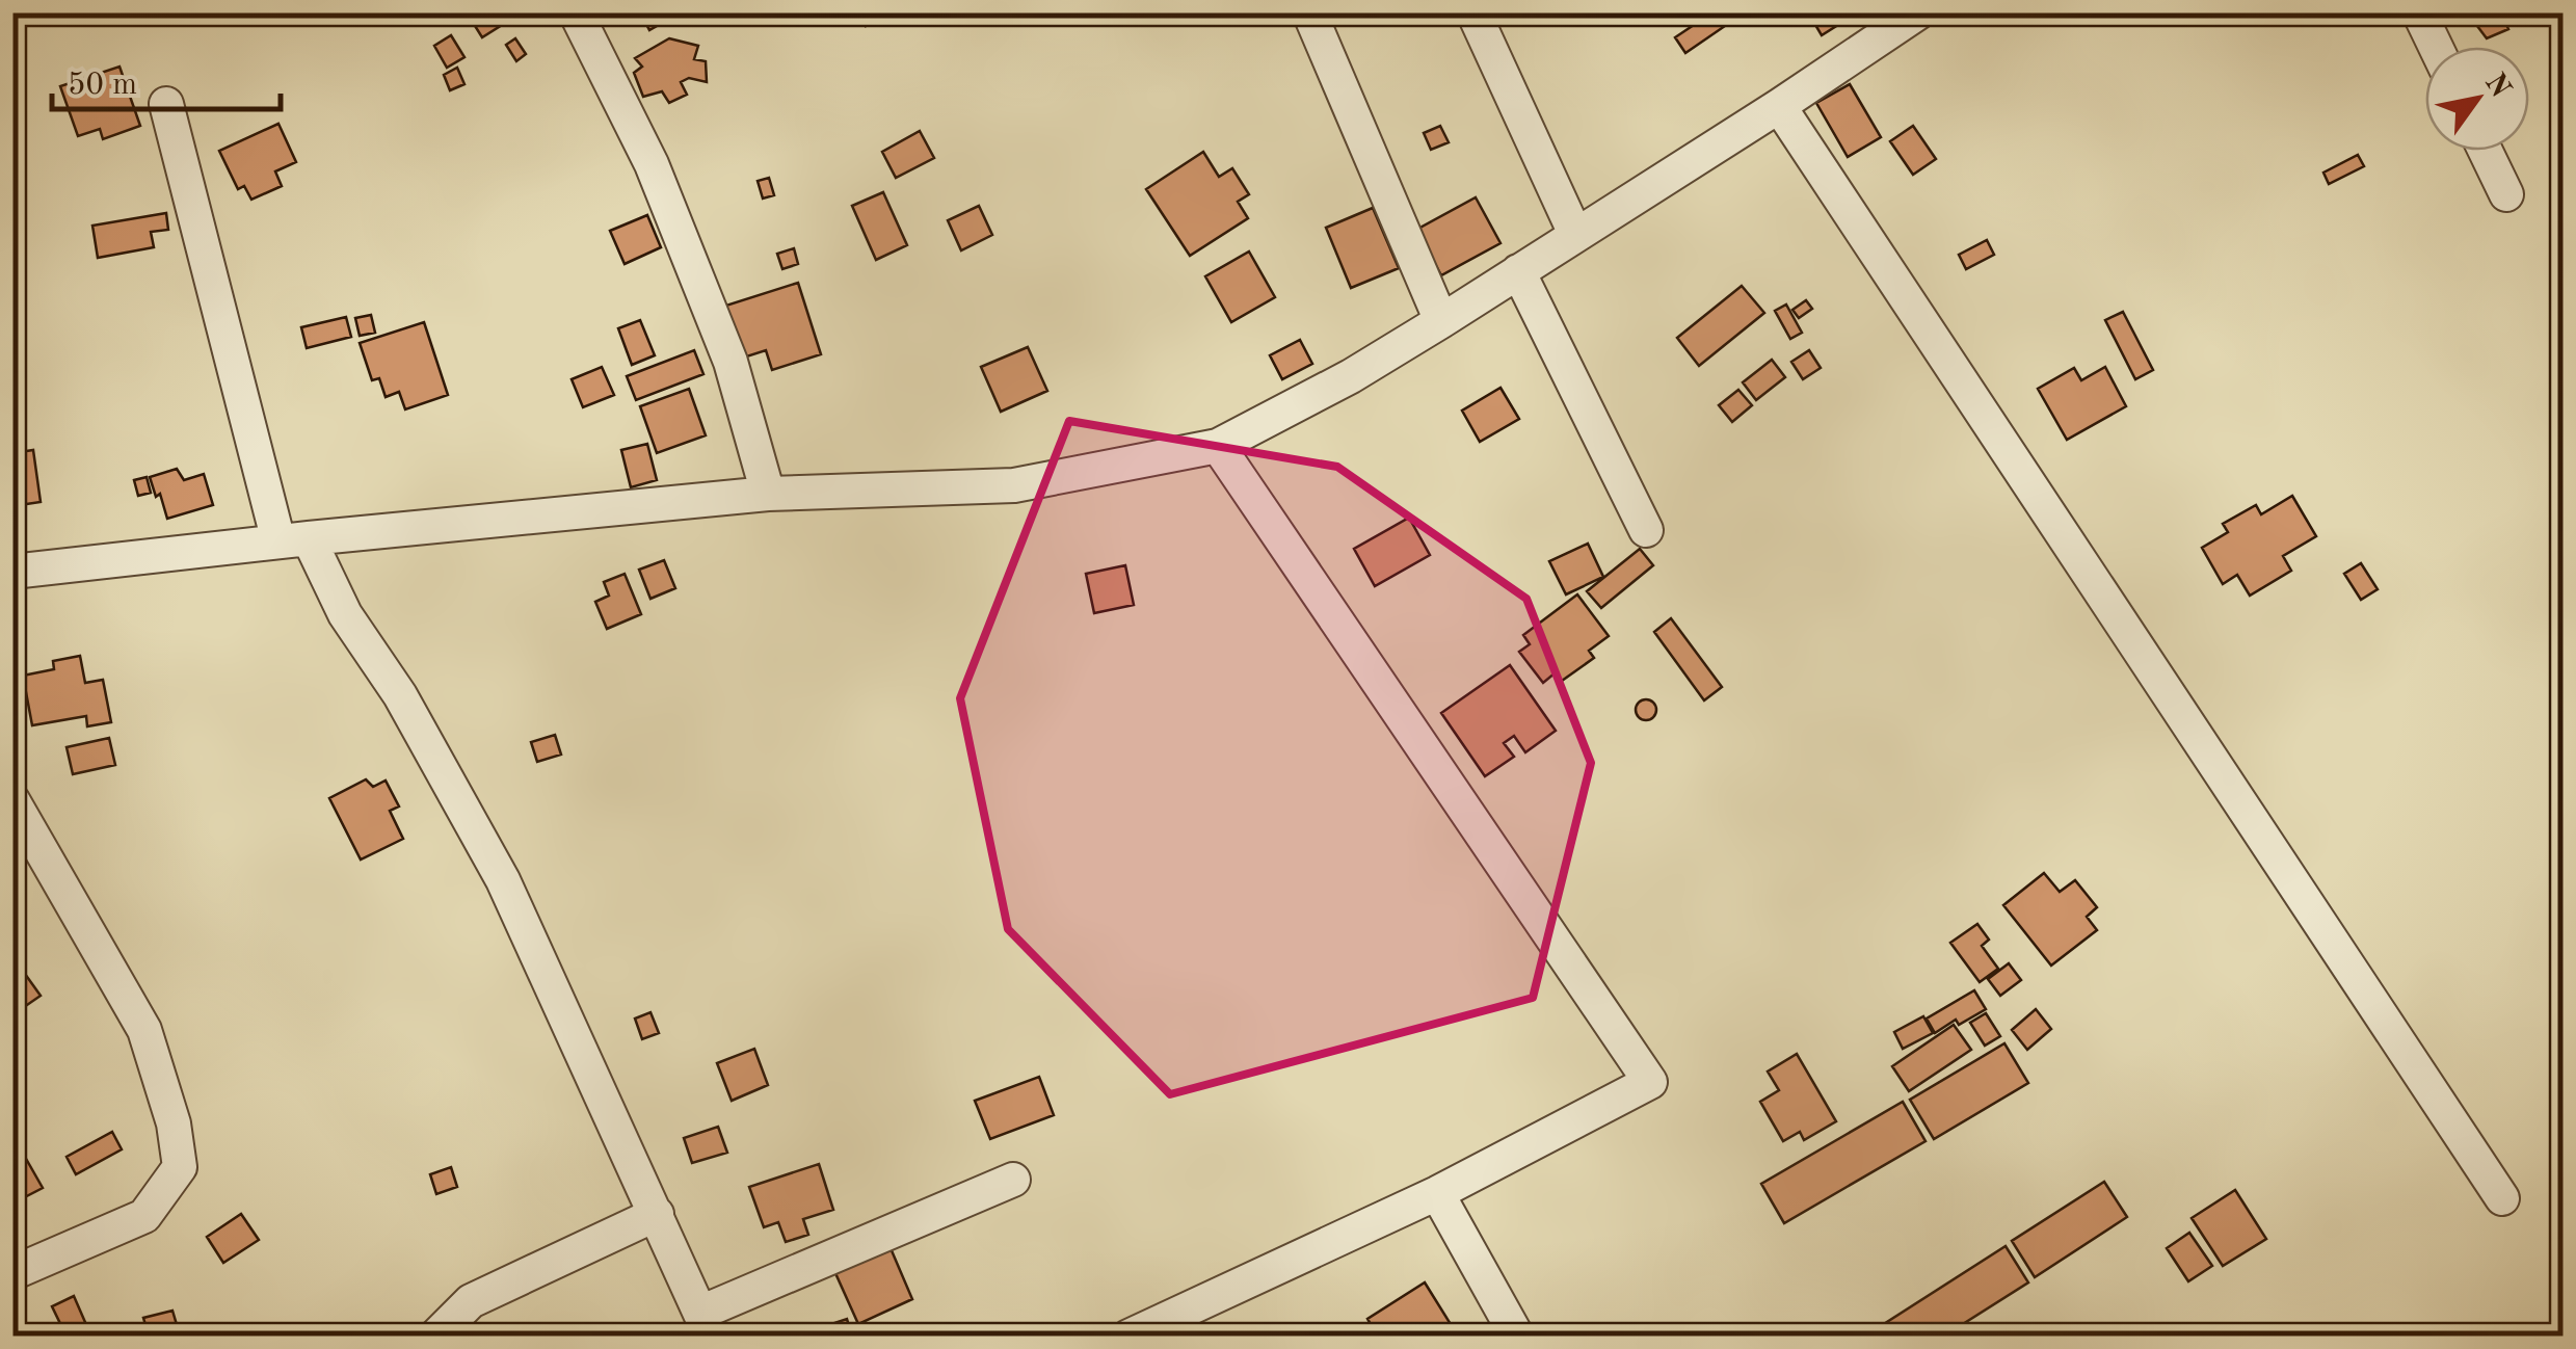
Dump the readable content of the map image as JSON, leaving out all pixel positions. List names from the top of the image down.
{
  "scale_bar": "50 m",
  "north": "top right"
}
